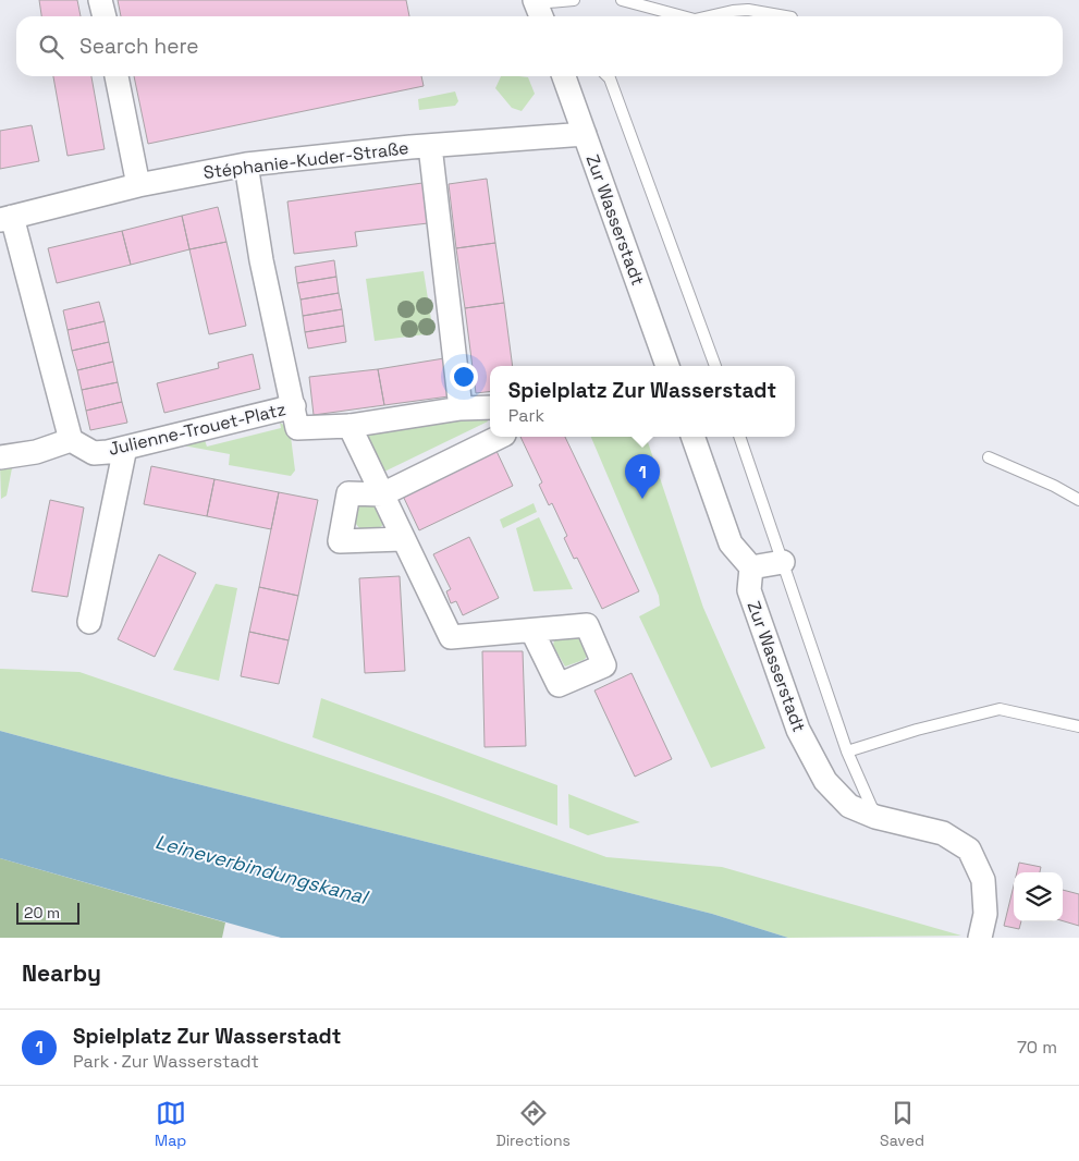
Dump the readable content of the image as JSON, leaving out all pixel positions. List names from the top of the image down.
{
  "streets": {
    "street": ["Stéphanie-Kuder-Straße", "Zur Wasserstadt", "Julienne-Trouet-Platz"]
  },
  "crossings": [
    ["Stéphanie-Kuder-Straße", "Zur Wasserstadt"]
  ],
  "water": ["Leineverbindungskanal"],
  "scale_bar": "20 m",
  "page": {
    "search": "Search here",
    "popup": ["Spielplatz Zur Wasserstadt", "Park"],
    "pins": "1",
    "scale": "20 m",
    "heading": "Nearby",
    "list": [
      {
        "mark": "1",
        "name": "Spielplatz Zur Wasserstadt",
        "note": "Park · Zur Wasserstadt",
        "value": "70 m"
      }
    ],
    "nav": ["Map", "Directions", "Saved"]
  }
}
